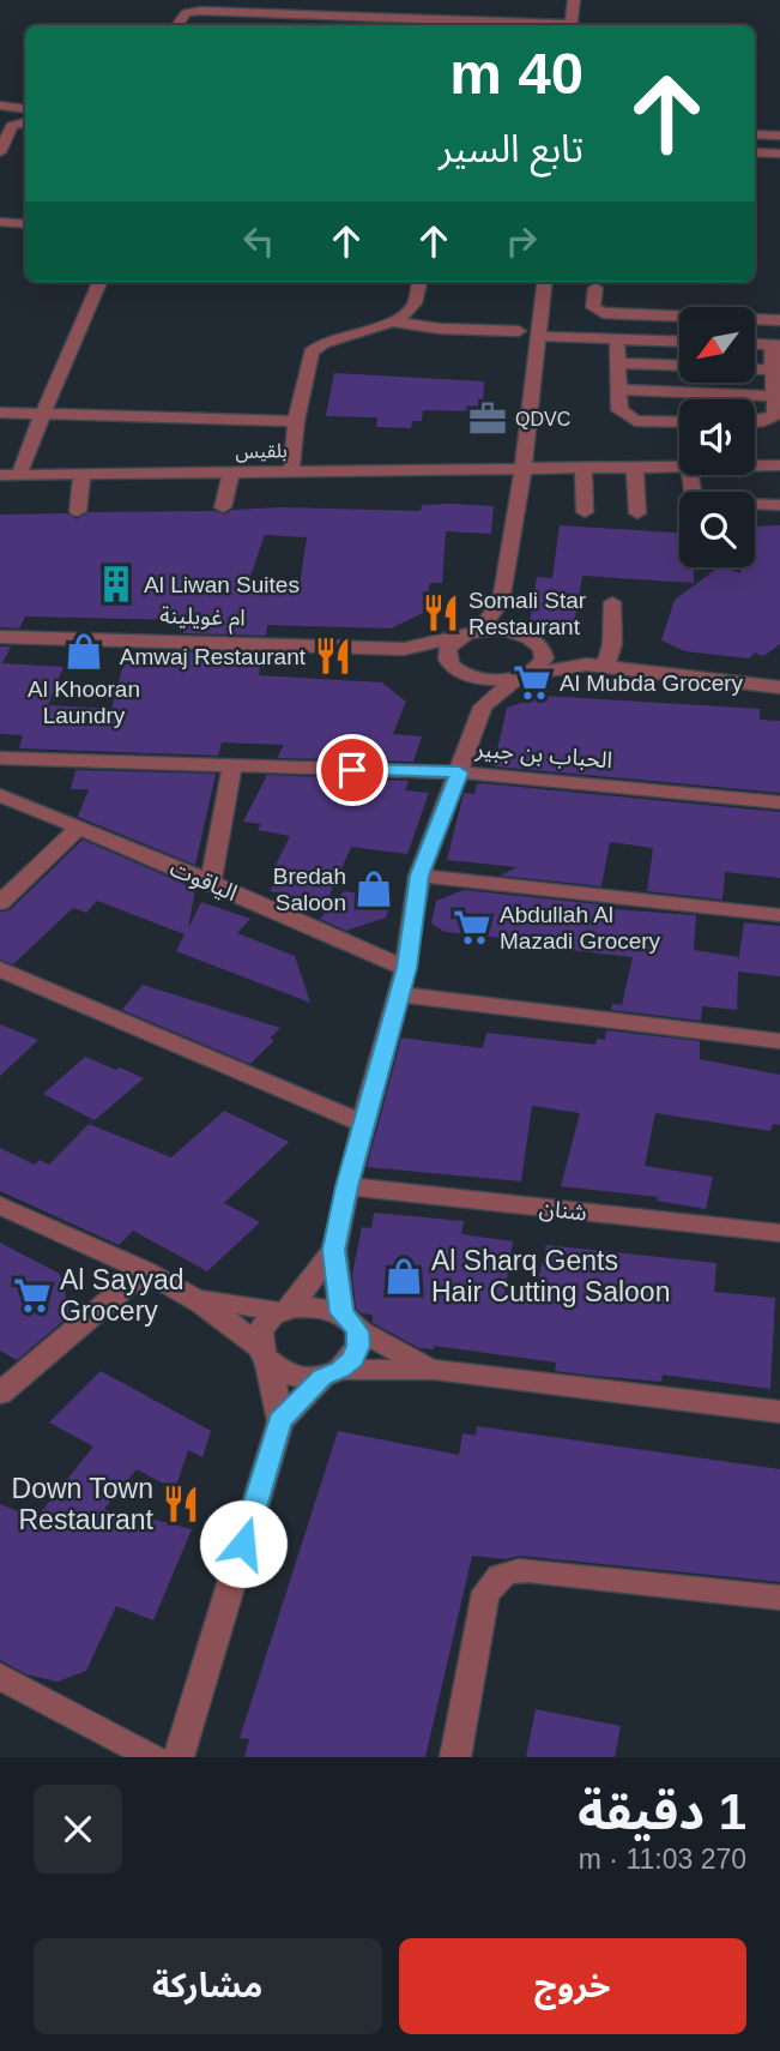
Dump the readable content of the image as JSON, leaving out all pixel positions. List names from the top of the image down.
{
  "streets": {
    "street": [
      "بلقيس",
      "ام غويلينة",
      "الحباب بن جبير",
      "الياقوت",
      "شنان"
    ]
  },
  "places": {
    "office": ["QDVC"],
    "building": ["Al Liwan Suites"],
    "restaurant": ["Somali Star Restaurant", "Amwaj Restaurant", "Down Town Restaurant"],
    "shop": ["Al Khooran Laundry", "Bredah Saloon", "Al Sharq Gents Hair Cutting Saloon"],
    "supermarket": ["Al Mubda Grocery", "Abdullah Al Mazadi Grocery", "Al Sayyad Grocery"]
  },
  "north": "bottom left",
  "page": {
    "turn": ["40 m", "تابع السير"],
    "heading": ["1 دقيقة", "270 m · 11:03"],
    "buttons": ["خروج", "مشاركة"]
  }
}
